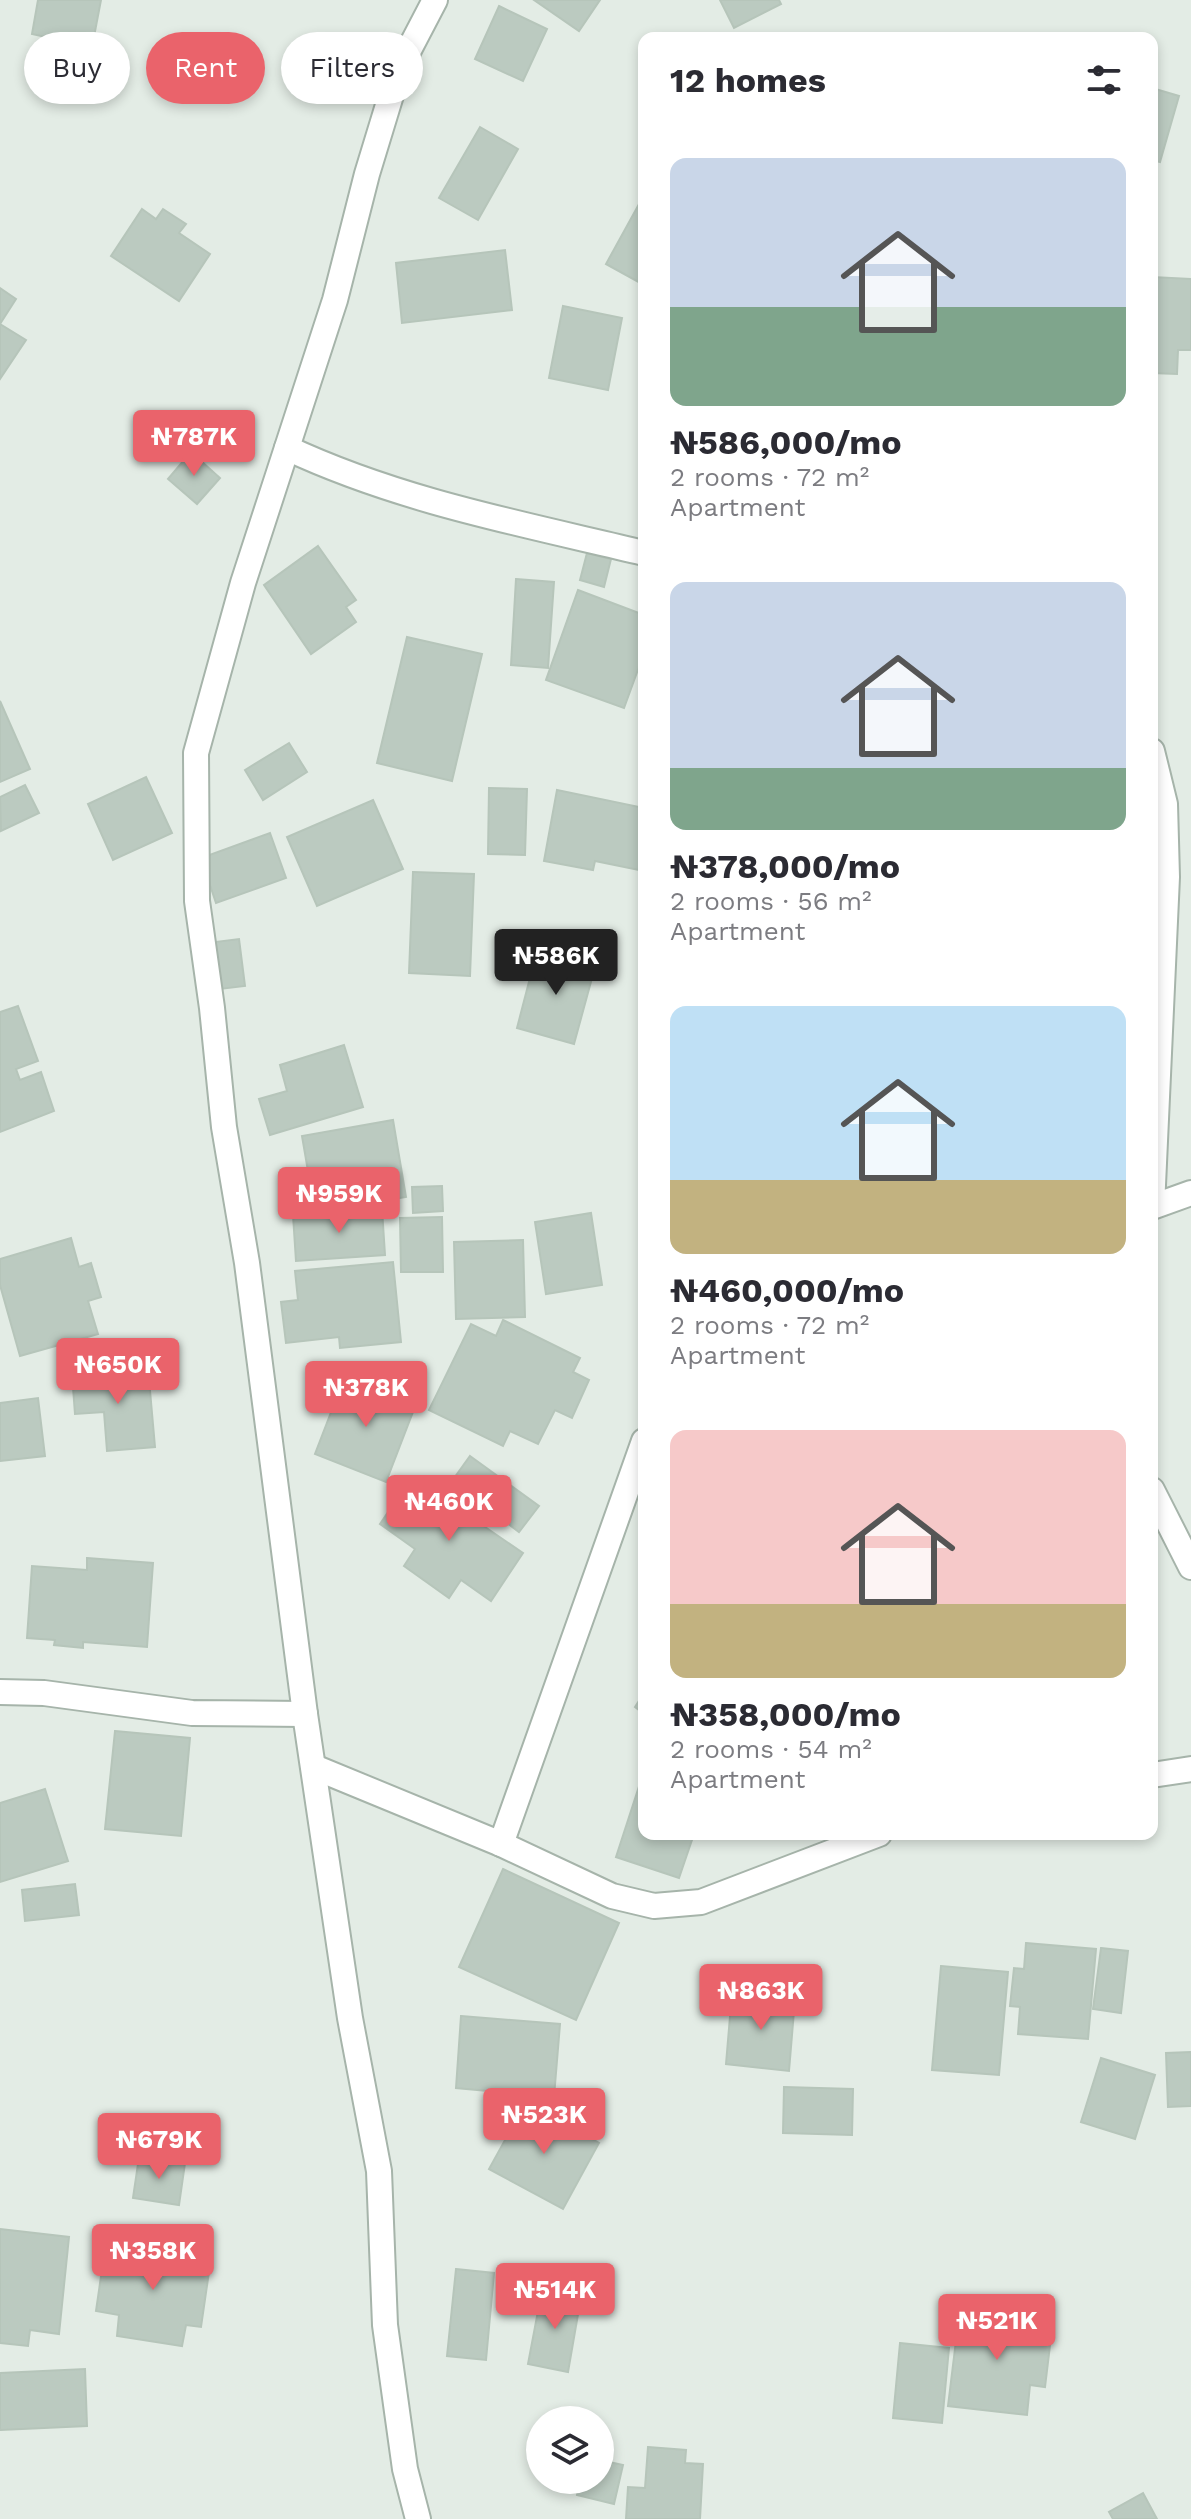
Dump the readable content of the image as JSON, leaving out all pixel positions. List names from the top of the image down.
{
  "page": {
    "chip": ["Buy", "Rent", "Filters"],
    "heading": "12 homes",
    "list": [
      {
        "name": "₦586,000/mo",
        "note": "2 rooms · 72 m² · Apartment"
      },
      {
        "name": "₦378,000/mo",
        "note": "2 rooms · 56 m² · Apartment"
      },
      {
        "name": "₦460,000/mo",
        "note": "2 rooms · 72 m² · Apartment"
      },
      {
        "name": "₦358,000/mo",
        "note": "2 rooms · 54 m² · Apartment"
      }
    ],
    "price": [
      "₦787K",
      "₦586K",
      "₦959K",
      "₦650K",
      "₦378K",
      "₦460K",
      "₦863K",
      "₦523K",
      "₦679K",
      "₦358K",
      "₦514K",
      "₦521K"
    ]
  }
}
